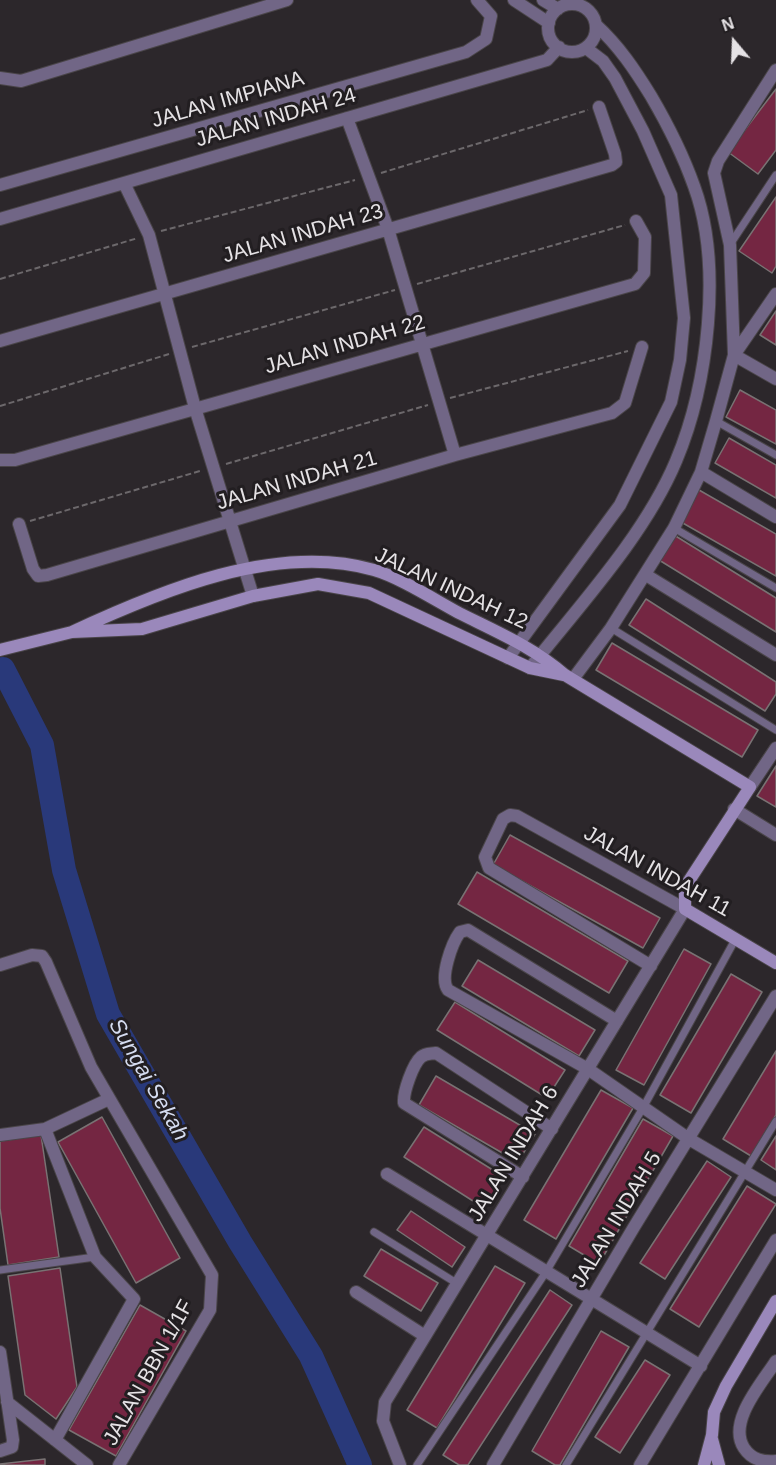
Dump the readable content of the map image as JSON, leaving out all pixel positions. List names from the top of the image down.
{
  "streets": {
    "street": [
      "JALAN IMPIANA",
      "JALAN INDAH 24",
      "JALAN INDAH 23",
      "JALAN INDAH 22",
      "JALAN INDAH 21",
      "JALAN INDAH 12",
      "JALAN INDAH 11",
      "JALAN INDAH 6",
      "JALAN INDAH 5",
      "JALAN BBN 1/1F"
    ]
  },
  "crossings": [
    ["JALAN INDAH 11", "JALAN INDAH 6"]
  ],
  "water": ["Sungai Sekah"],
  "north": "top"
}
